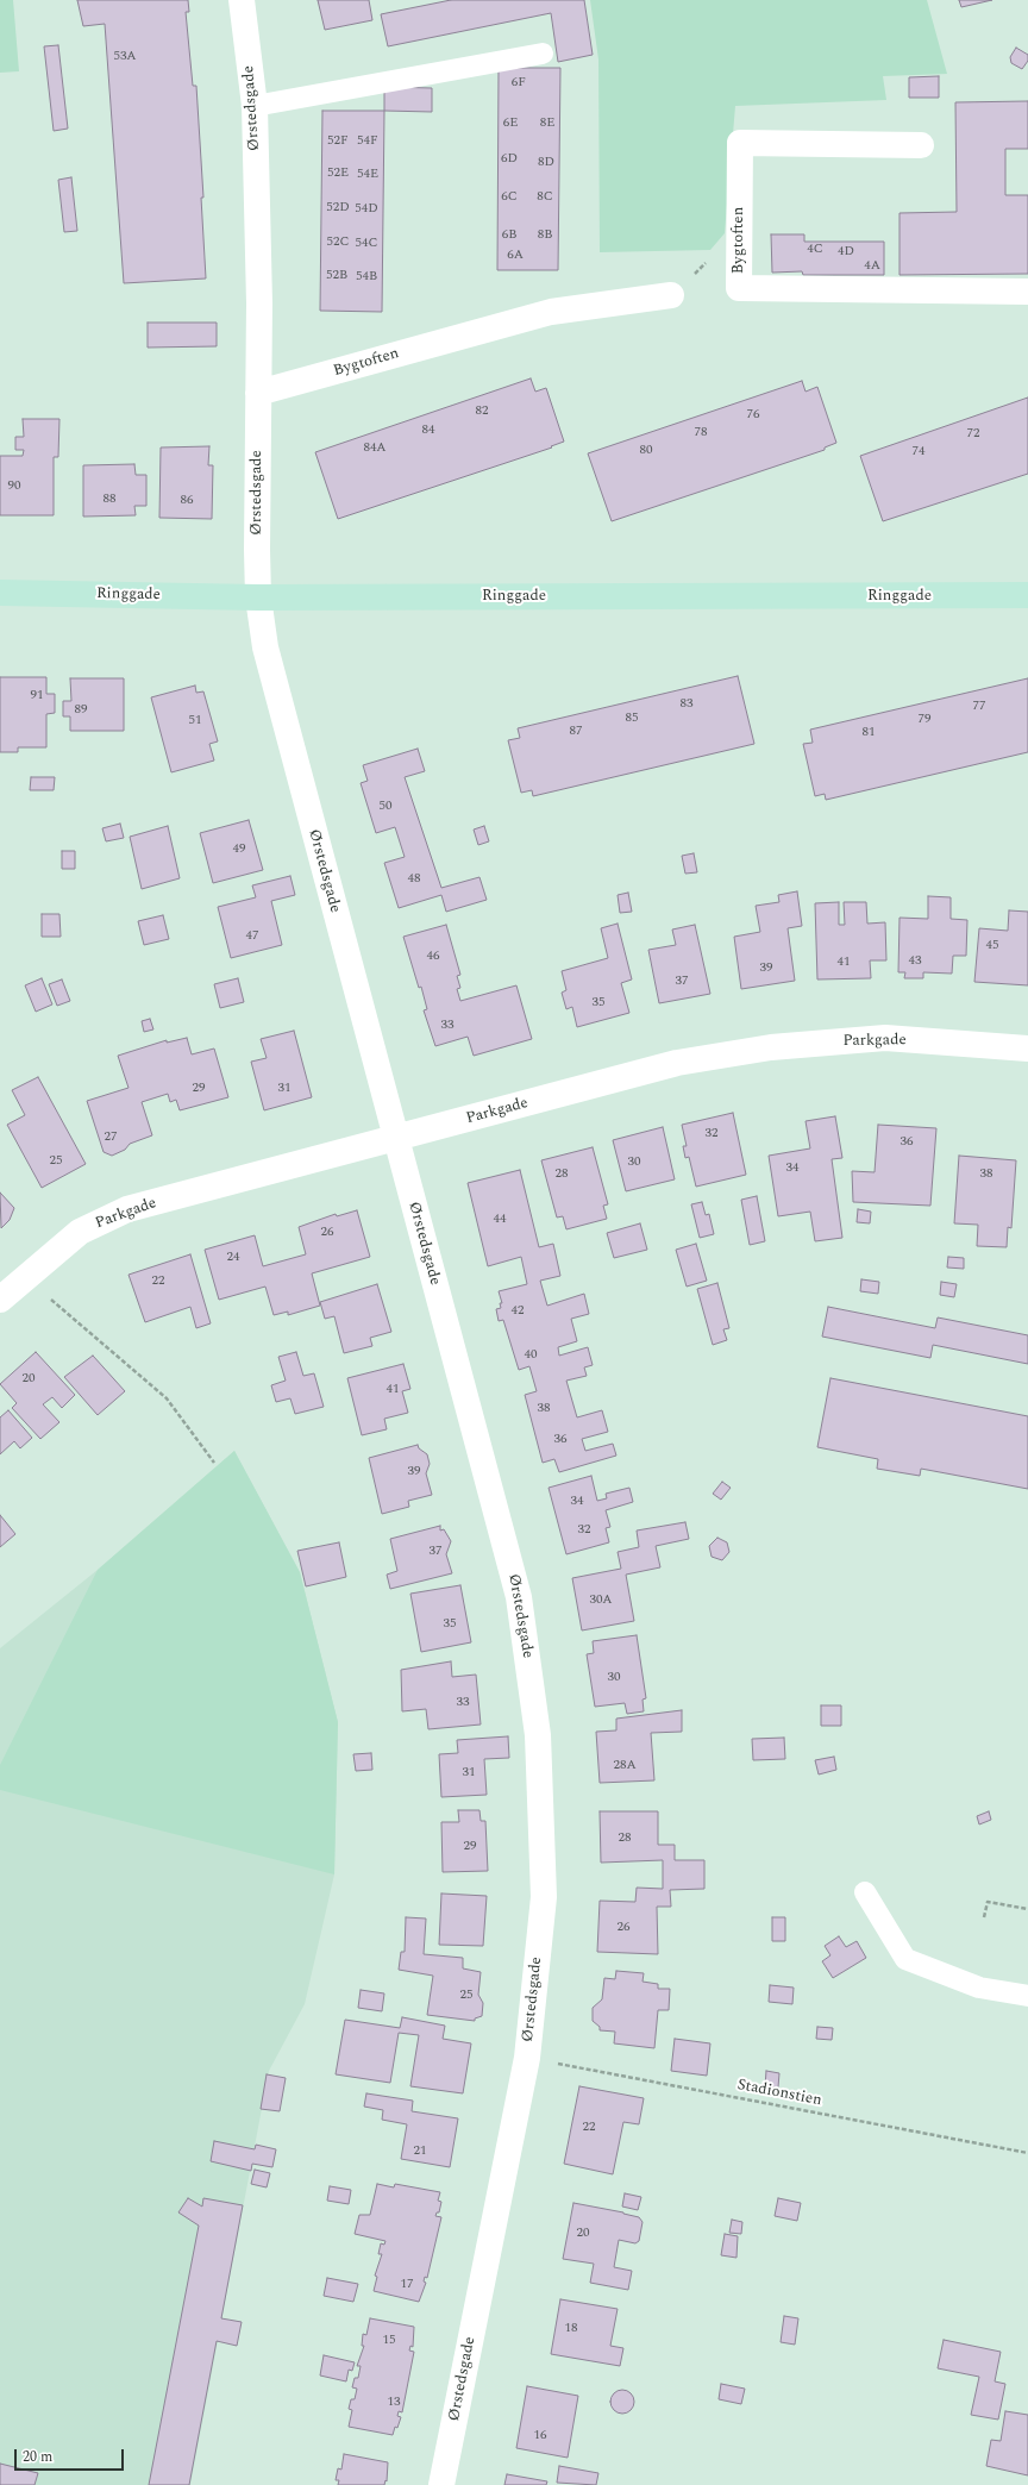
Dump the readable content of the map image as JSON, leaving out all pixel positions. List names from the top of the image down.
{
  "streets": {
    "street": [
      "Ørstedsgade",
      "Bygtoften",
      "Ringgade",
      "Parkgade"
    ],
    "path": ["Stadionstien"]
  },
  "crossings": [
    ["Ørstedsgade", "Bygtoften"],
    ["Ørstedsgade", "Ringgade"],
    ["Ørstedsgade", "Parkgade"],
    ["Ørstedsgade", "Stadionstien"]
  ],
  "house_numbers": [
    "53A",
    "6F",
    "6E",
    "8E",
    "52F",
    "54F",
    "6D",
    "8D",
    "52E",
    "54E",
    "6C",
    "8C",
    "52D",
    "54D",
    "6B",
    "8B",
    "52C",
    "54C",
    "4C",
    "4D",
    "6A",
    "4A",
    "52B",
    "54B",
    "82",
    "76",
    "84",
    "78",
    "72",
    "84A",
    "80",
    "74",
    "90",
    "88",
    "86",
    "91",
    "83",
    "77",
    "89",
    "85",
    "79",
    "51",
    "87",
    "81",
    "50",
    "49",
    "48",
    "47",
    "45",
    "46",
    "43",
    "41",
    "39",
    "37",
    "35",
    "33",
    "29",
    "31",
    "32",
    "27",
    "36",
    "25",
    "30",
    "34",
    "28",
    "38",
    "44",
    "26",
    "24",
    "22",
    "42",
    "40",
    "20",
    "41",
    "38",
    "36",
    "39",
    "34",
    "32",
    "37",
    "30A",
    "35",
    "30",
    "33",
    "28A",
    "31",
    "28",
    "29",
    "26",
    "25",
    "22",
    "21",
    "20",
    "17",
    "18",
    "15",
    "13",
    "16"
  ],
  "scale_bar": "20 m"
}
